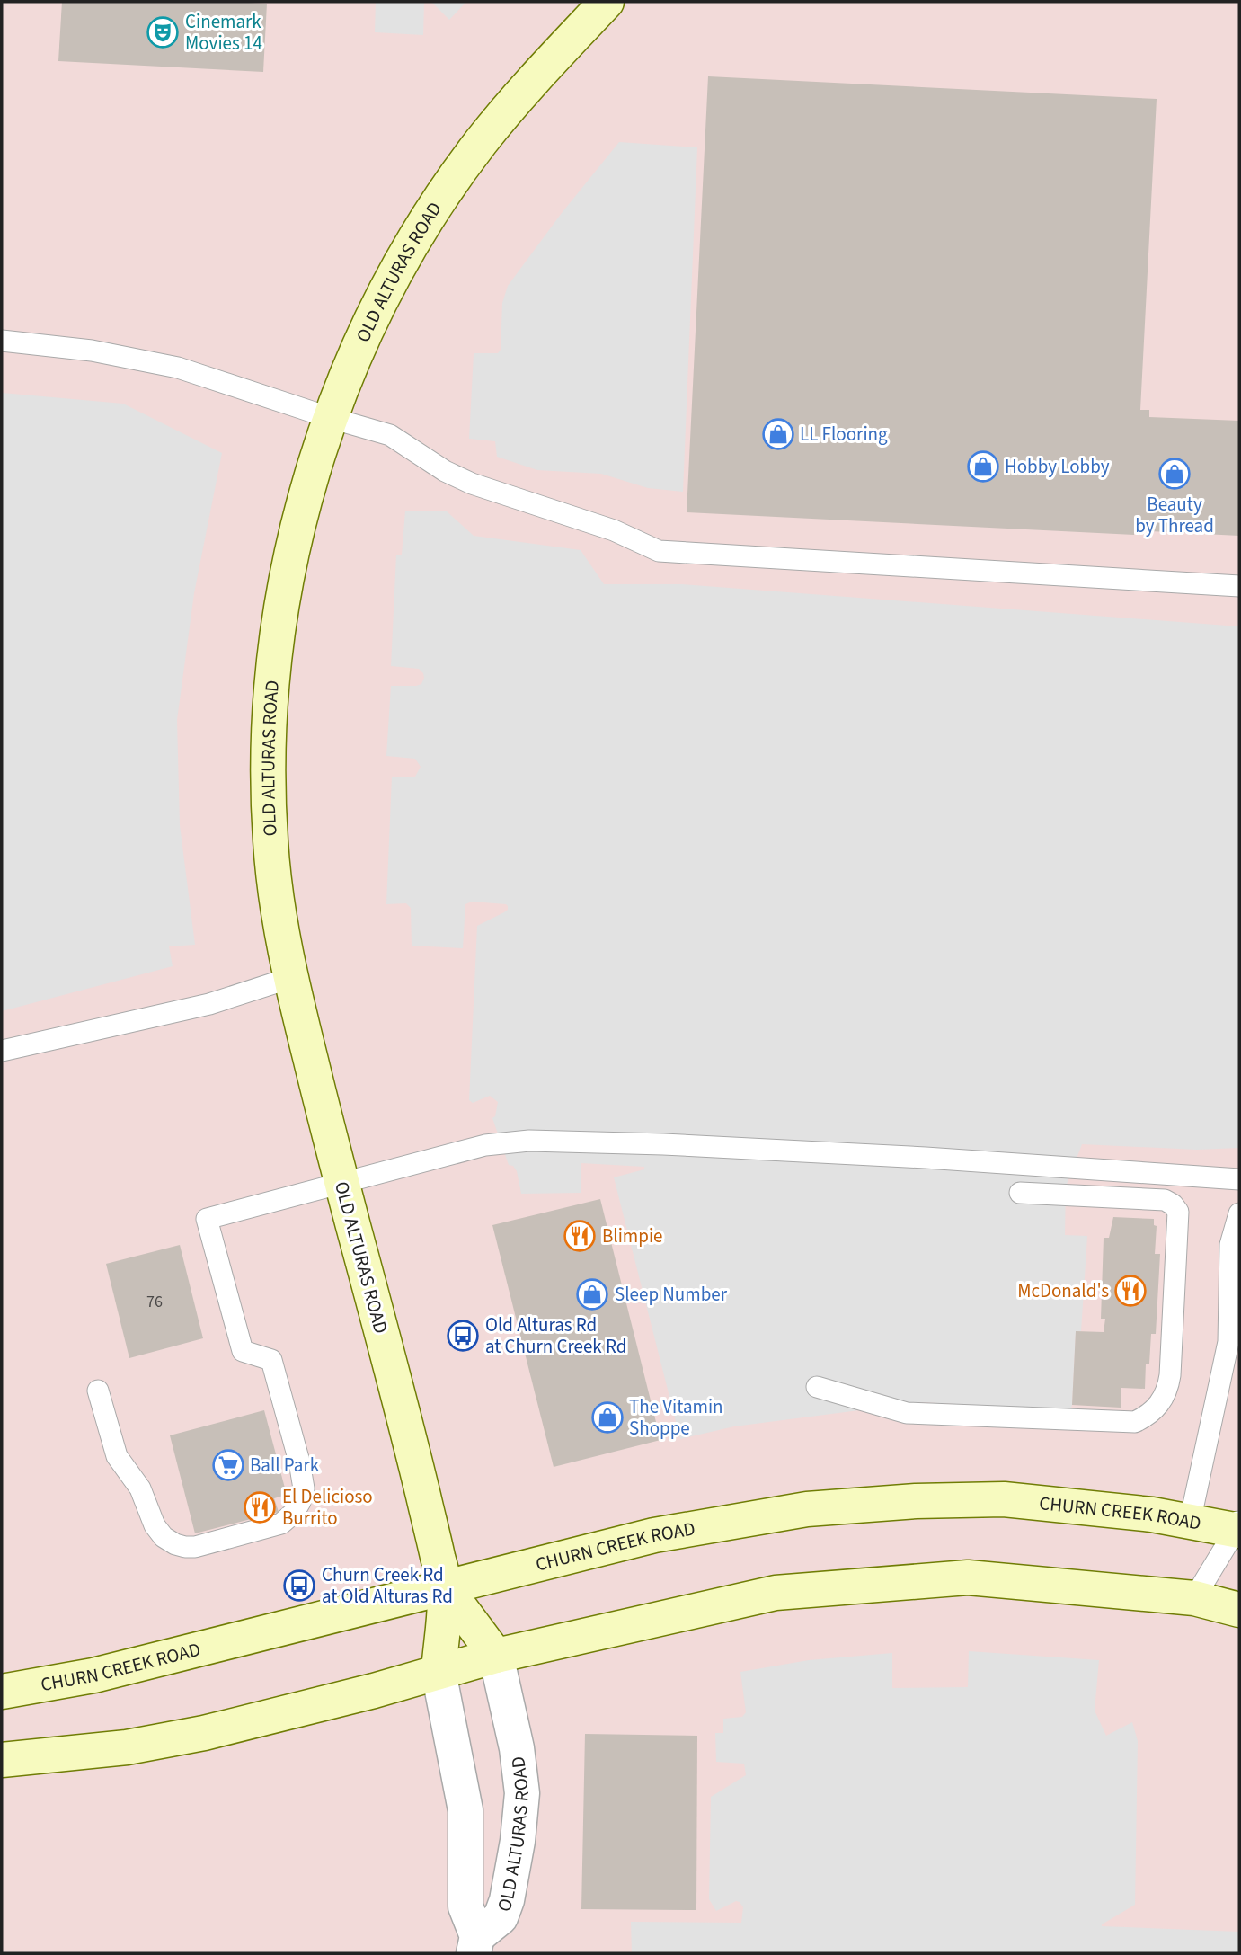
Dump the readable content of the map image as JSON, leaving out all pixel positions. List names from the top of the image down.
{
  "streets": {
    "main road": ["OLD ALTURAS ROAD", "CHURN CREEK ROAD"]
  },
  "crossings": [
    ["OLD ALTURAS ROAD", "CHURN CREEK ROAD"]
  ],
  "places": {
    "theatre": ["Cinemark Movies 14"],
    "shop": [
      "LL Flooring",
      "Hobby Lobby",
      "Beauty by Thread",
      "Sleep Number",
      "The Vitamin Shoppe"
    ],
    "restaurant": ["Blimpie", "McDonald's", "El Delicioso Burrito"],
    "bus stop": ["Old Alturas Rd at Churn Creek Rd", "Churn Creek Rd at Old Alturas Rd"],
    "supermarket": ["Ball Park"]
  },
  "house_numbers": ["76"]
}
